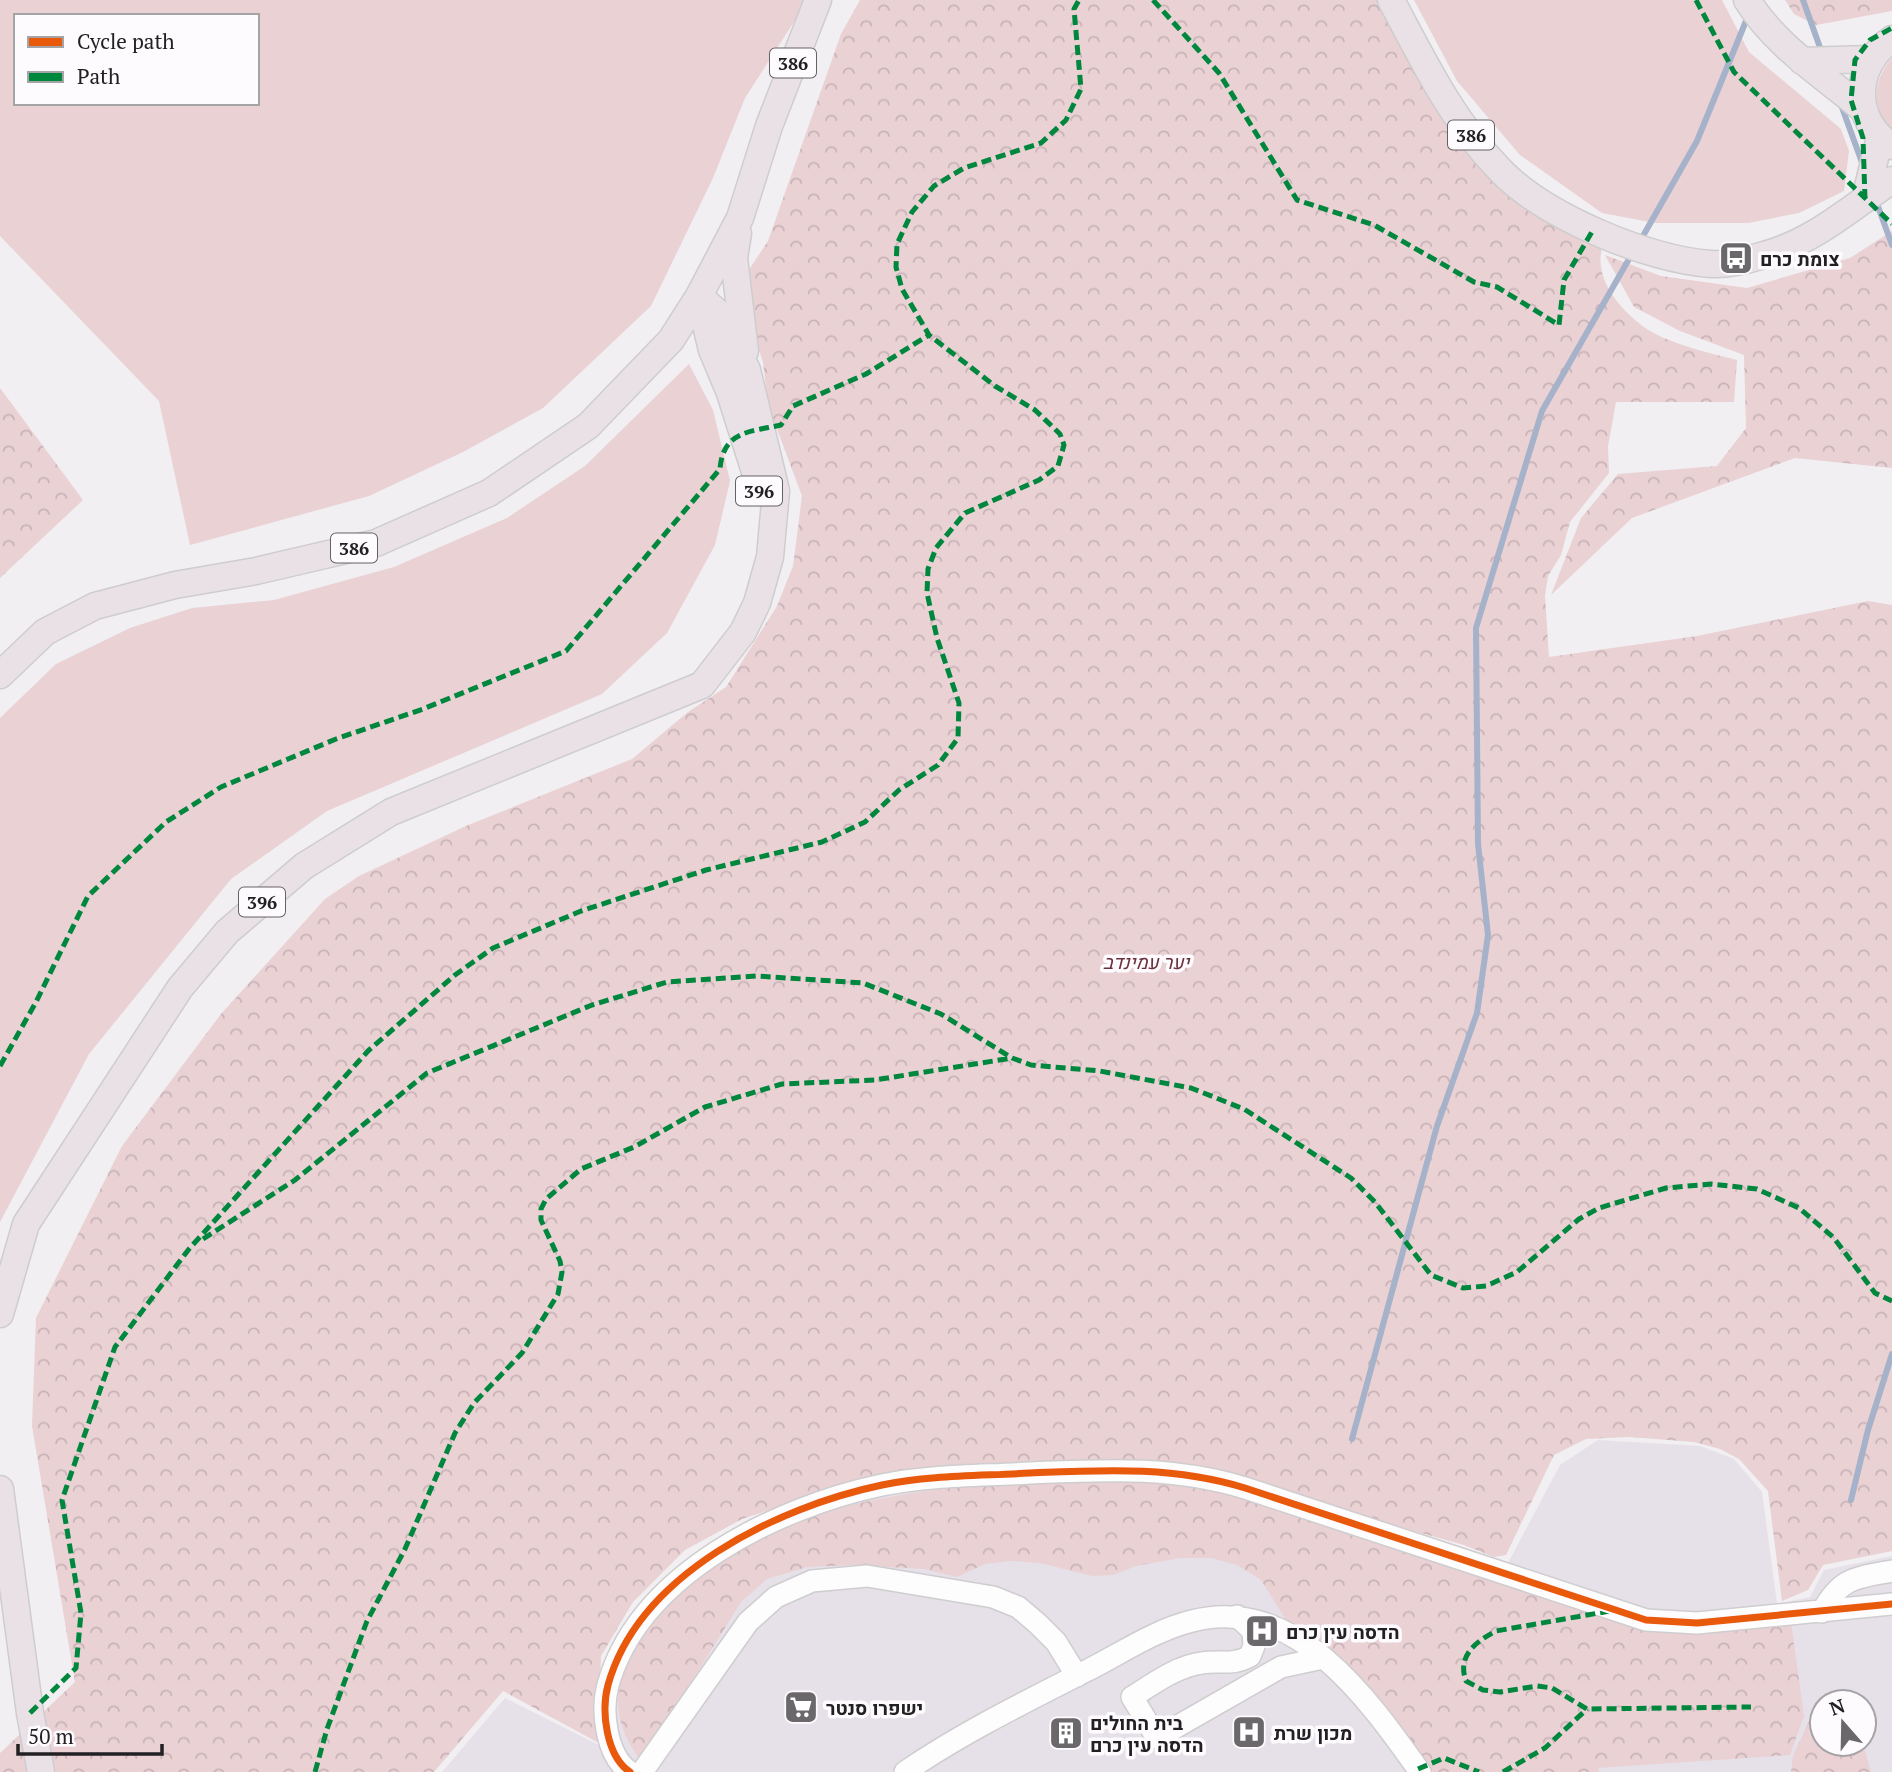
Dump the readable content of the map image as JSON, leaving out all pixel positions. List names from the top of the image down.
{
  "streets": {
    "main road": ["386", "396"]
  },
  "crossings": [
    ["386", "396"]
  ],
  "parks": ["יער עמינדב"],
  "places": {
    "bus stop": ["צומת כרם"],
    "hospital": ["הדסה עין כרם", "מכון שרת"],
    "supermarket": ["ישפרו סנטר"],
    "building": ["בית החולים הדסה עין כרם"]
  },
  "legend": ["Cycle path", "Path"],
  "scale_bar": "50 m",
  "north": "top"
}
